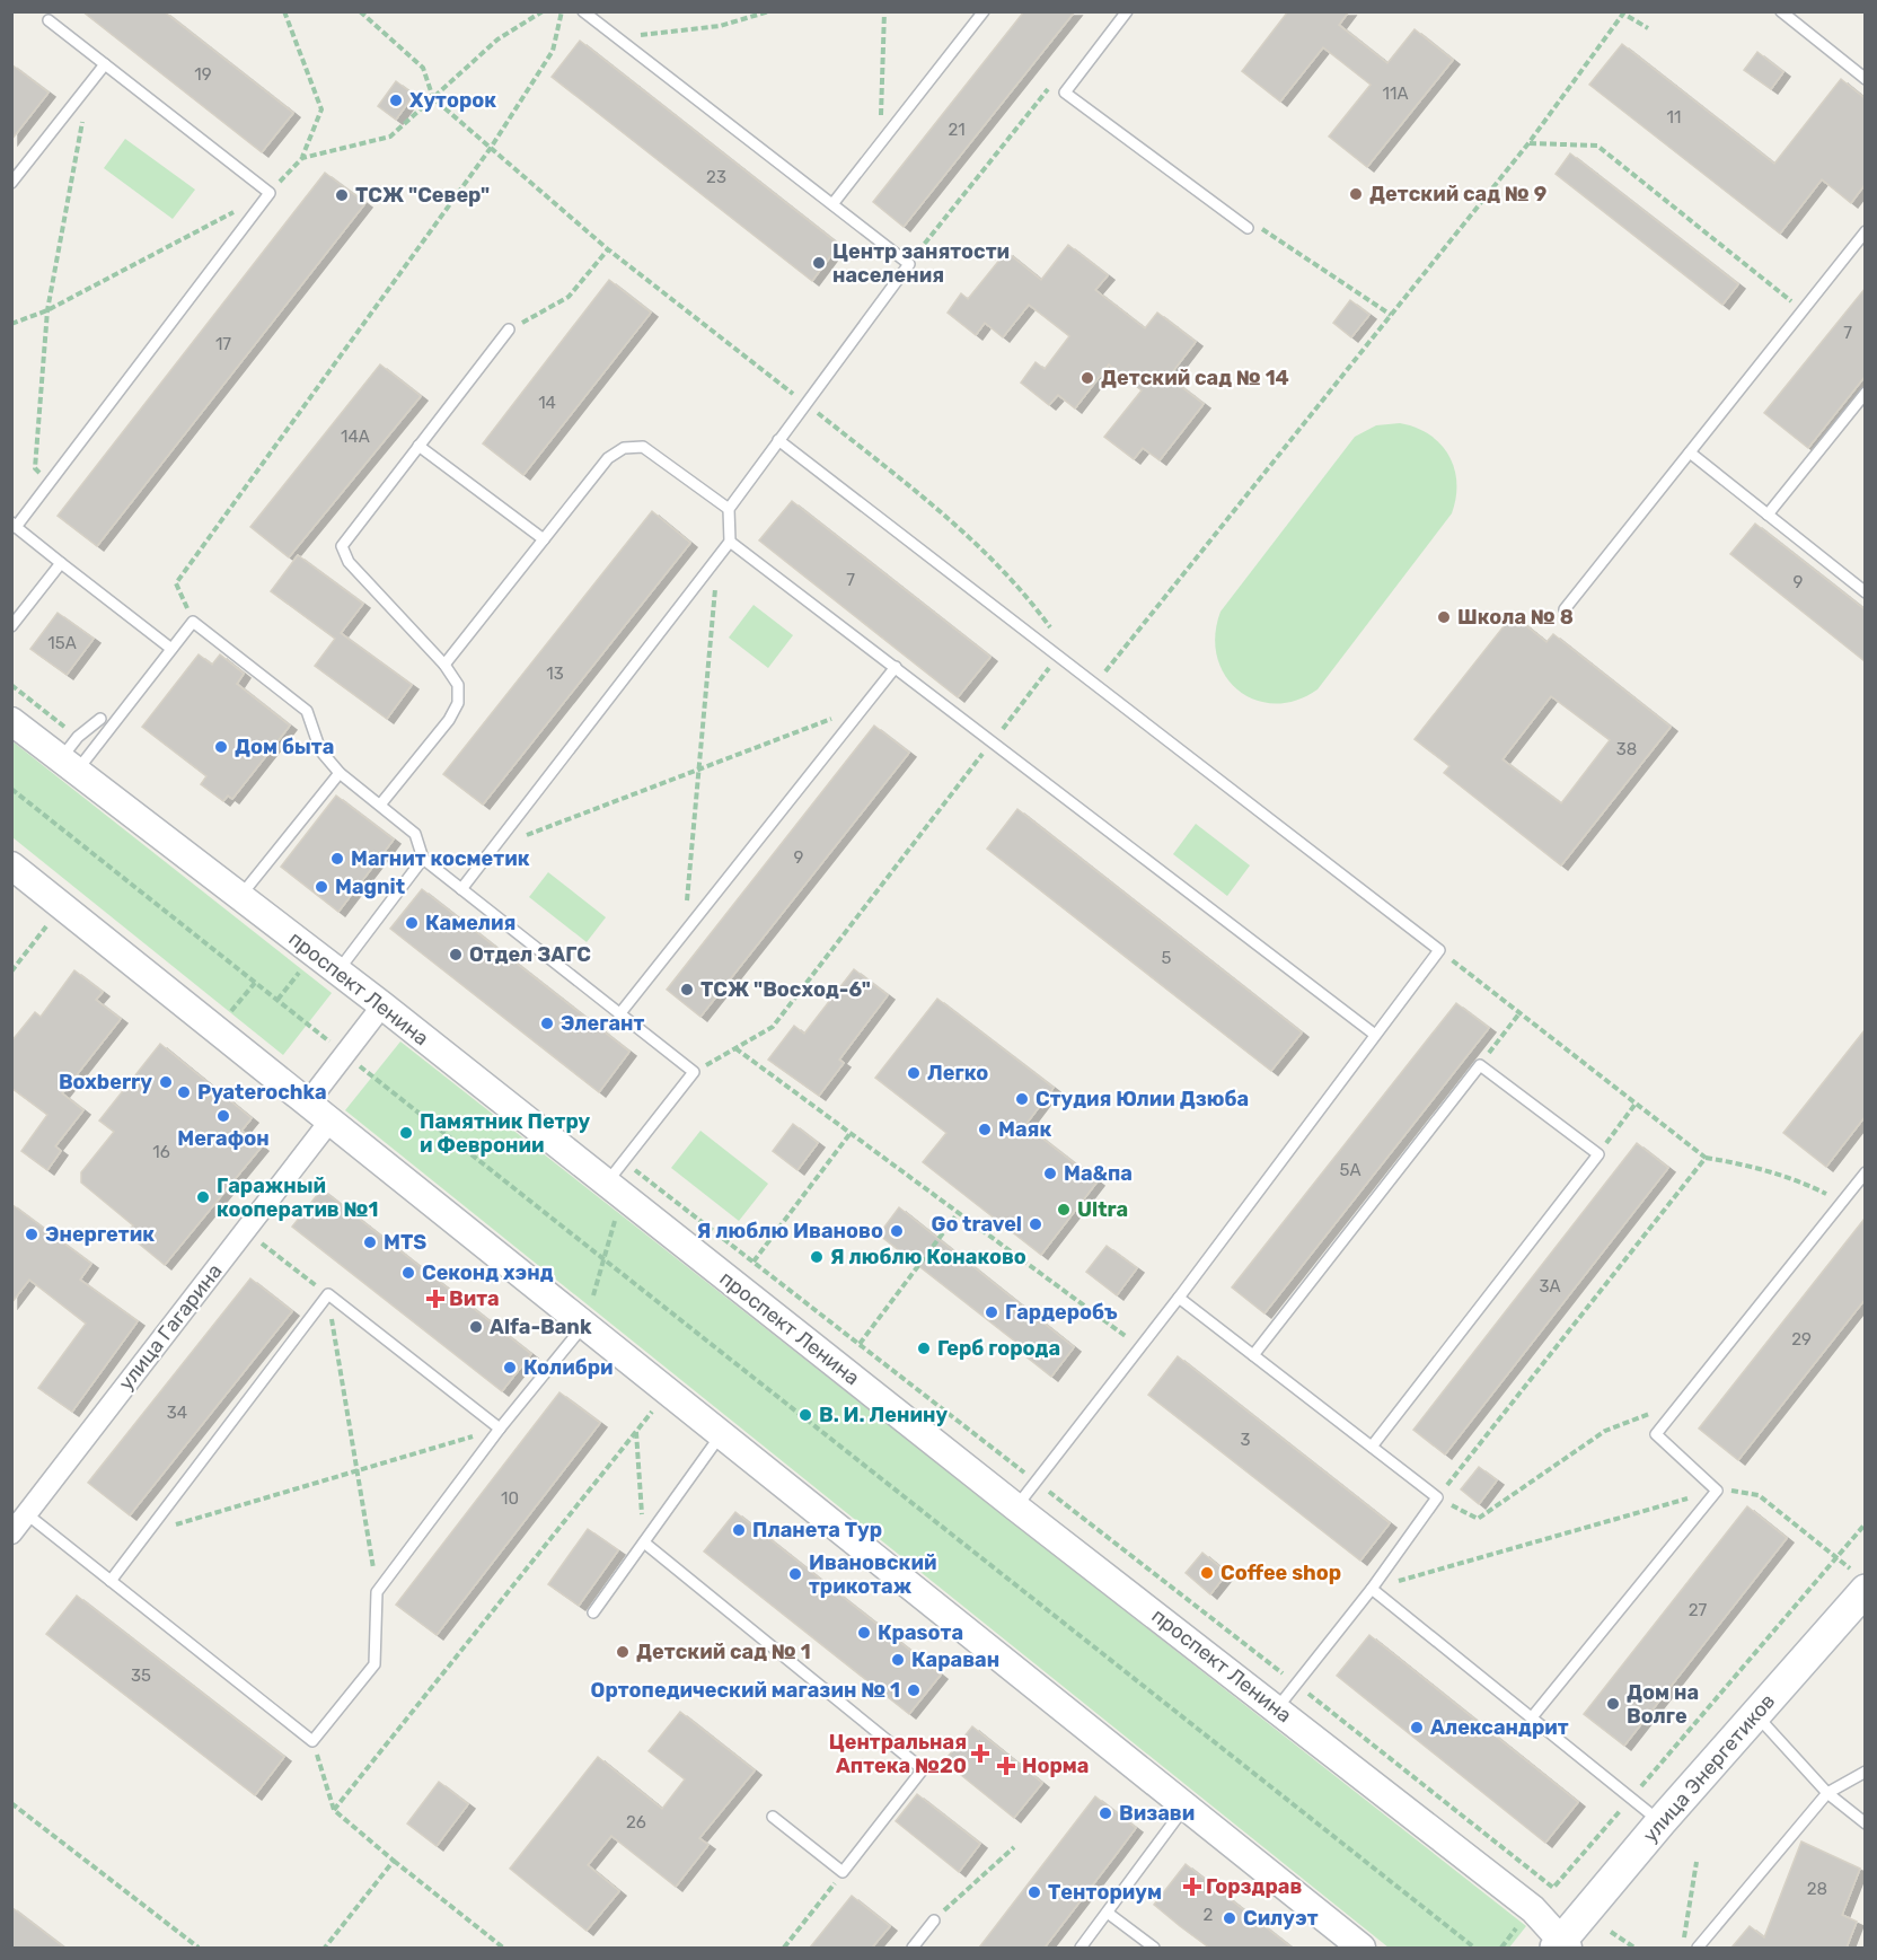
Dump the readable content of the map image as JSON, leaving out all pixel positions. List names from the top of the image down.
{
  "streets": {
    "main road": ["улица Энергетиков"],
    "street": ["проспект Ленина", "улица Гагарина"]
  },
  "crossings": [
    ["проспект Ленина", "улица Энергетиков"]
  ],
  "places": {
    "other": [
      "Хуторок",
      "Детский сад № 9",
      "ТСЖ \"Север\"",
      "Центр занятости населения",
      "Детский сад № 14",
      "Школа № 8",
      "Дом быта",
      "Магнит косметик",
      "Magnit",
      "Камелия",
      "Отдел ЗАГС",
      "ТСЖ \"Восход-6\"",
      "Элегант",
      "Легко",
      "Boxberry",
      "Pyaterochka",
      "Студия Юлии Дзюба",
      "Мегафон",
      "Маяк",
      "Памятник Петру и Февронии",
      "Ма&па",
      "Гаражный кооператив №1",
      "Ultra",
      "Go travel",
      "Я люблю Иваново",
      "Энергетик",
      "MTS",
      "Я люблю Конаково",
      "Секонд хэнд",
      "Гардеробъ",
      "Alfa-Bank",
      "Герб города",
      "Колибри",
      "В. И. Ленину",
      "Планета Тур",
      "Coffee shop",
      "Ивановский трикотаж",
      "Краsота",
      "Детский сад № 1",
      "Караван",
      "Ортопедический магазин № 1",
      "Дом на Волге",
      "Александрит",
      "Визави",
      "Тенториум",
      "Силуэт"
    ],
    "health": [
      "Вита",
      "Центральная Аптека №20",
      "Норма",
      "Горздрав"
    ]
  },
  "house_numbers": [
    "19",
    "11А",
    "11",
    "21",
    "23",
    "7",
    "17",
    "14",
    "14А",
    "7",
    "9",
    "15А",
    "13",
    "38",
    "9",
    "5",
    "16",
    "5А",
    "3А",
    "29",
    "34",
    "3",
    "10",
    "27",
    "35",
    "26",
    "28",
    "2"
  ]
}
